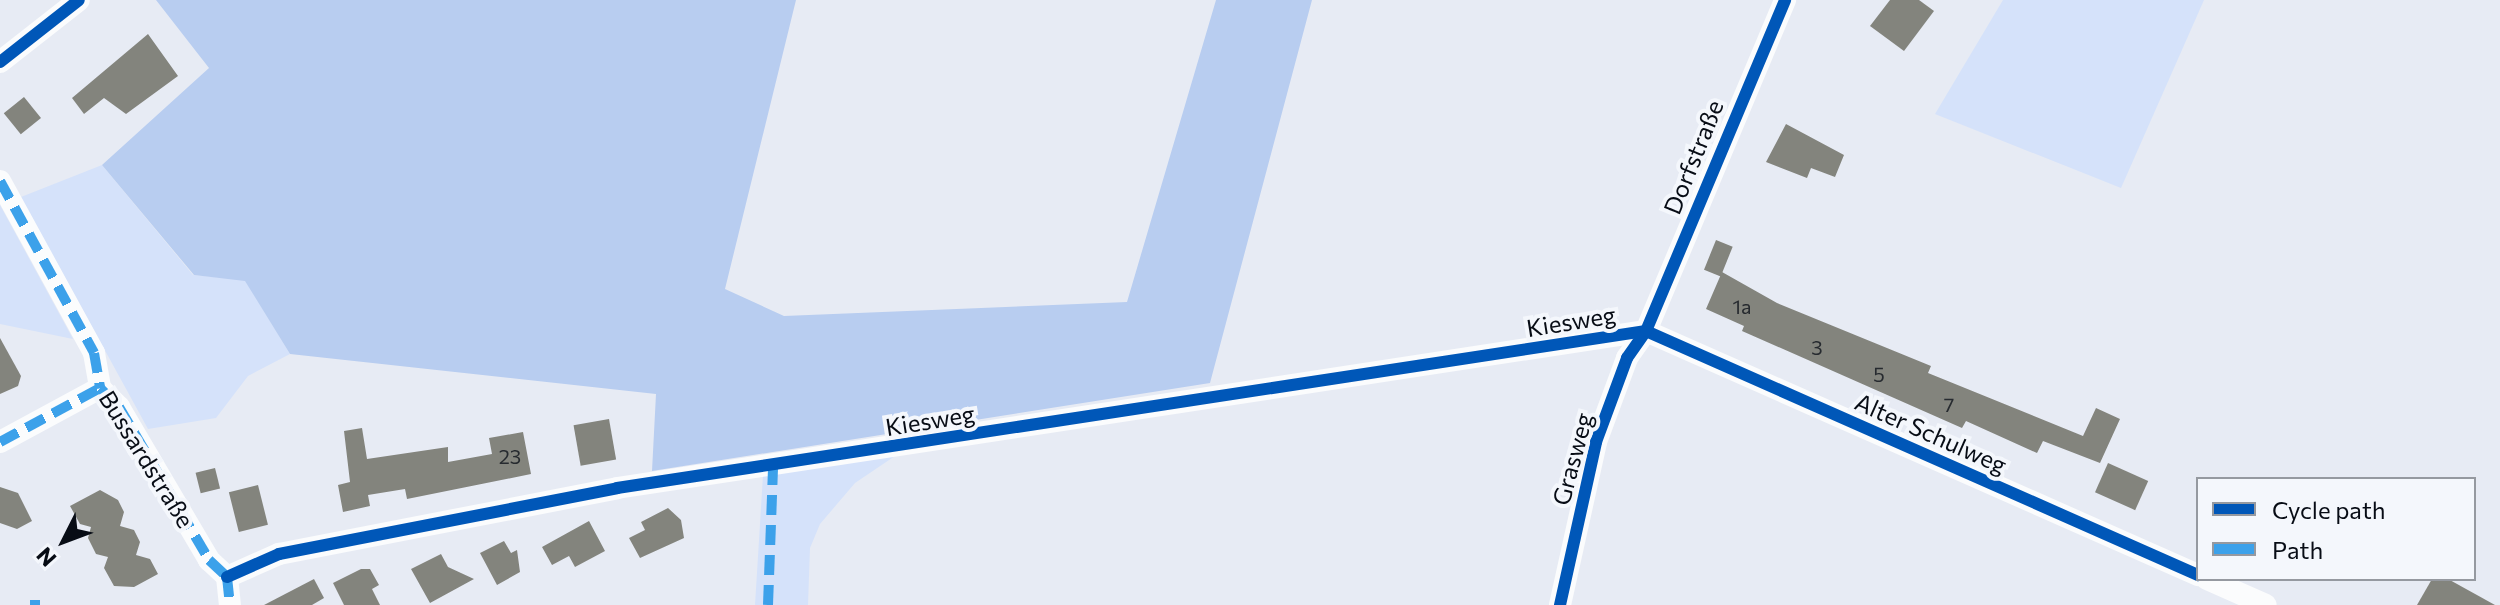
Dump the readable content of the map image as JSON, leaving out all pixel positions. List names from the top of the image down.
{
  "streets": {
    "street": [
      "Dorfstraße",
      "Kiesweg",
      "Alter Schulweg",
      "Bussardstraße",
      "Grasweg"
    ]
  },
  "crossings": [
    ["Dorfstraße", "Kiesweg"],
    ["Dorfstraße", "Alter Schulweg"],
    ["Dorfstraße", "Grasweg"],
    ["Kiesweg", "Alter Schulweg"],
    ["Kiesweg", "Bussardstraße"],
    ["Kiesweg", "Grasweg"],
    ["Alter Schulweg", "Grasweg"]
  ],
  "house_numbers": [
    "1a",
    "3",
    "5",
    "7",
    "23"
  ],
  "legend": ["Cycle path", "Path"],
  "north": "bottom left"
}
